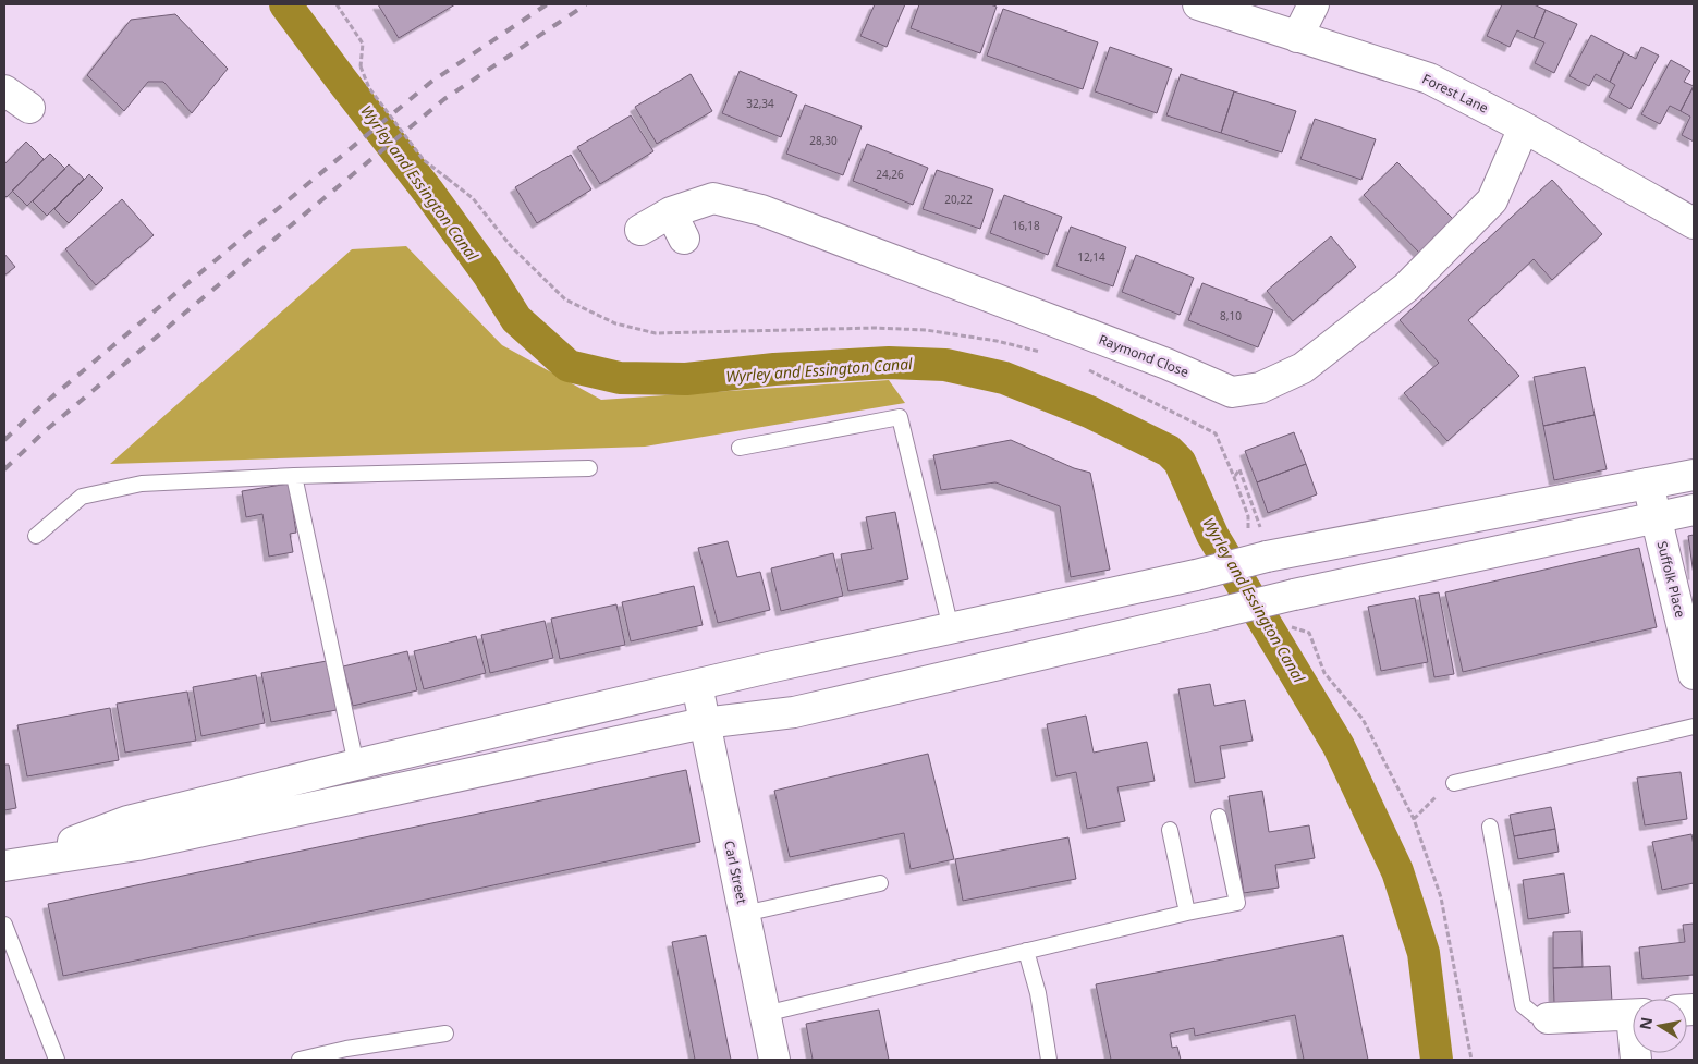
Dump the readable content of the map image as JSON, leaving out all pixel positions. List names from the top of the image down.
{
  "streets": {
    "main road": [
      "Forest Lane",
      "Raymond Close",
      "Suffolk Place",
      "Carl Street"
    ]
  },
  "crossings": [
    ["Forest Lane", "Raymond Close"]
  ],
  "water": ["Wyrley and Essington Canal"],
  "house_numbers": [
    "32,34",
    "28,30",
    "24,26",
    "20,22",
    "16,18",
    "12,14",
    "8,10"
  ],
  "north": "left"
}
